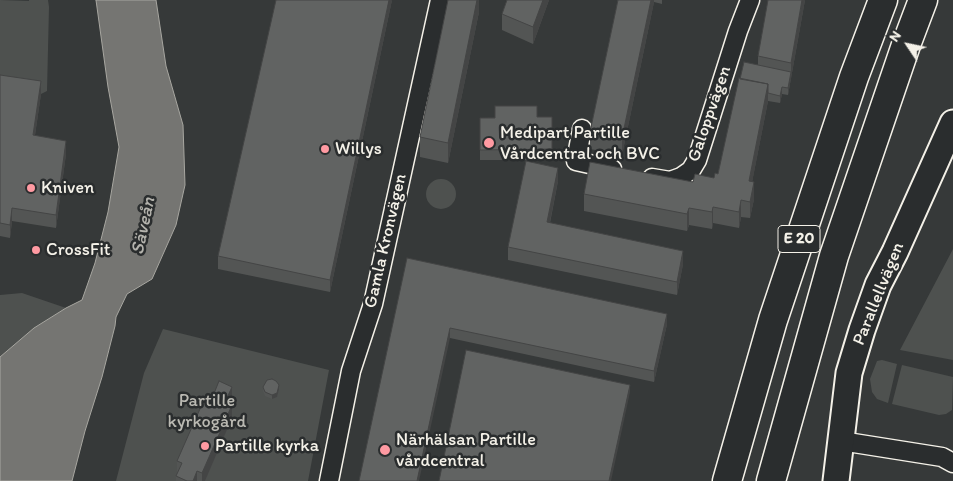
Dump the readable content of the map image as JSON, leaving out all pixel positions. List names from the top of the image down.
{
  "streets": {
    "highway": ["E 20"],
    "street": ["Galoppvägen", "Gamla Kronvägen", "Parallellvägen"]
  },
  "water": ["Säveån"],
  "parks": ["Partille kyrkogård"],
  "places": [
    "Medipart Partille Vårdcentral och BVC",
    "Willys",
    "Kniven",
    "CrossFit",
    "Partille kyrka",
    "Närhälsan Partille vårdcentral"
  ],
  "north": "top left"
}
